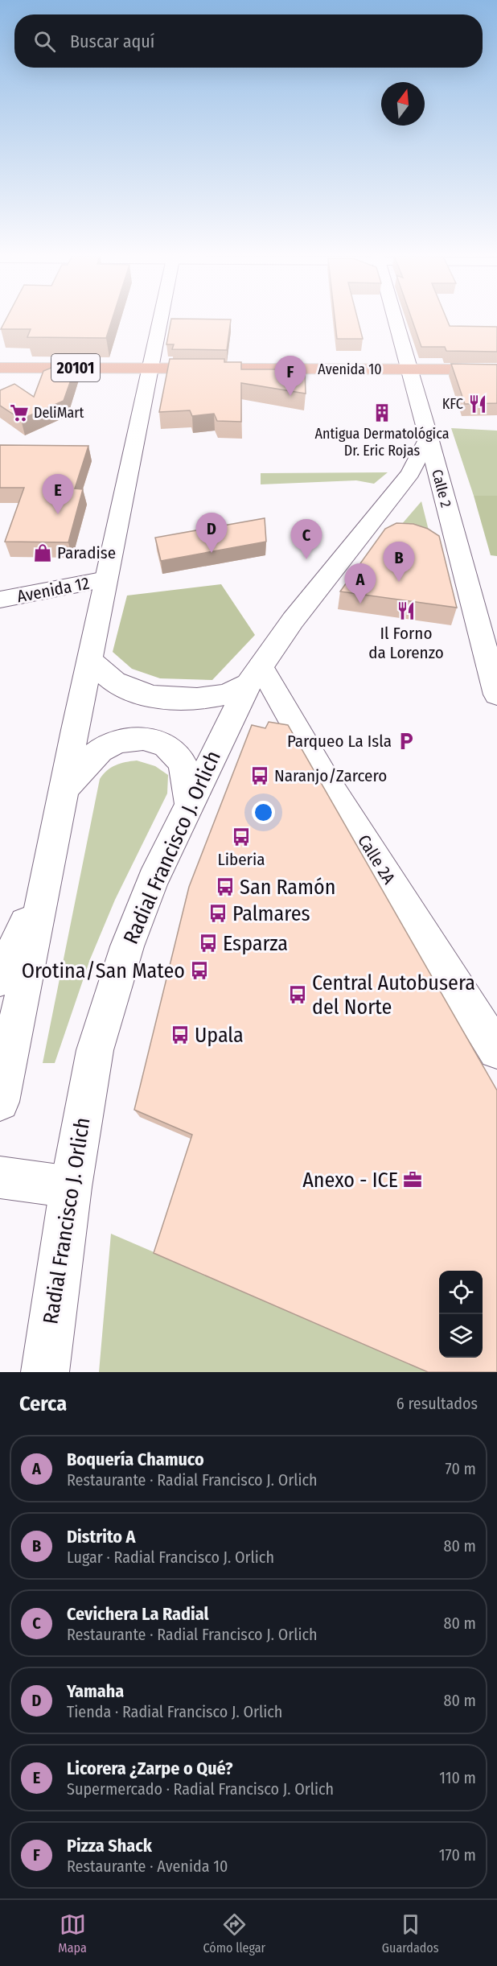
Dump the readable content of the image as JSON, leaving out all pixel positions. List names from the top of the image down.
{
  "streets": {
    "main road": ["20101", "Avenida 10"],
    "street": [
      "Calle 2",
      "Avenida 12",
      "Radial Francisco J. Orlich",
      "Calle 2A"
    ]
  },
  "crossings": [
    ["Avenida 10", "Calle 2"],
    ["Calle 2", "Radial Francisco J. Orlich"],
    ["Radial Francisco J. Orlich", "Calle 2A"]
  ],
  "places": {
    "restaurant": ["KFC", "Il Forno da Lorenzo"],
    "supermarket": ["DeliMart"],
    "building": ["Antigua Dermatológica Dr. Eric Rojas"],
    "shop": ["Paradise"],
    "parking": ["Parqueo La Isla"],
    "bus stop": [
      "Naranjo/Zarcero",
      "Liberia",
      "San Ramón",
      "Palmares",
      "Esparza",
      "Orotina/San Mateo",
      "Central Autobusera del Norte",
      "Upala"
    ],
    "office": ["Anexo - ICE"]
  },
  "north": "top",
  "page": {
    "search": "Buscar aquí",
    "pins": [
      "F",
      "E",
      "D",
      "C",
      "B",
      "A"
    ],
    "heading": ["Cerca", "6 resultados"],
    "list": [
      {
        "mark": "A",
        "name": "Boquería Chamuco",
        "note": "Restaurante · Radial Francisco J. Orlich",
        "value": "70 m"
      },
      {
        "mark": "B",
        "name": "Distrito A",
        "note": "Lugar · Radial Francisco J. Orlich",
        "value": "80 m"
      },
      {
        "mark": "C",
        "name": "Cevichera La Radial",
        "note": "Restaurante · Radial Francisco J. Orlich",
        "value": "80 m"
      },
      {
        "mark": "D",
        "name": "Yamaha",
        "note": "Tienda · Radial Francisco J. Orlich",
        "value": "80 m"
      },
      {
        "mark": "E",
        "name": "Licorera ¿Zarpe o Qué?",
        "note": "Supermercado · Radial Francisco J. Orlich",
        "value": "110 m"
      },
      {
        "mark": "F",
        "name": "Pizza Shack",
        "note": "Restaurante · Avenida 10",
        "value": "170 m"
      }
    ],
    "nav": ["Mapa", "Cómo llegar", "Guardados"]
  }
}
